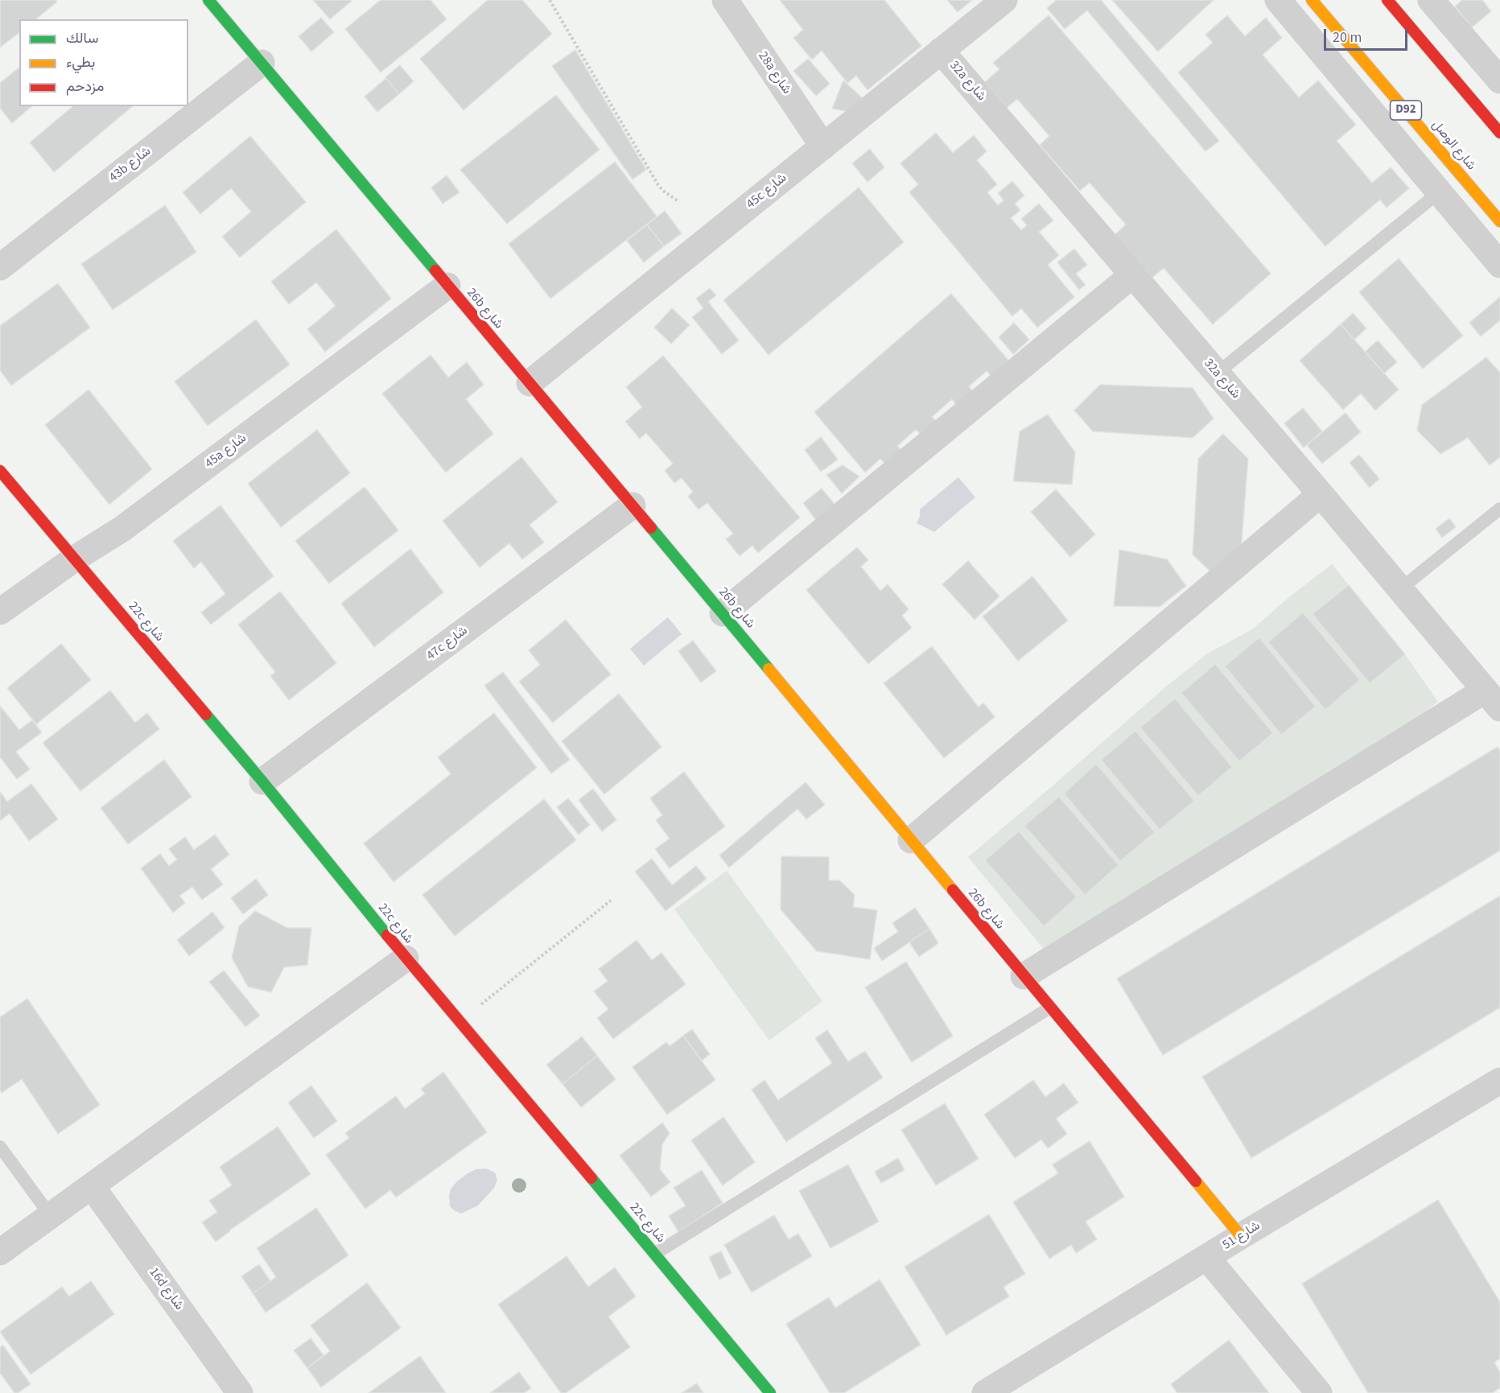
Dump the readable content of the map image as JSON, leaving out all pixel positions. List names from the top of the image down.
{
  "streets": {
    "street": [
      "28a شارع",
      "32a شارع",
      "D92",
      "شارع الوصل",
      "43b شارع",
      "45c شارع",
      "26b شارع",
      "45a شارع",
      "22c شارع",
      "47c شارع",
      "شارع 51",
      "16d شارع"
    ]
  },
  "crossings": [
    ["28a شارع", "45c شارع"],
    ["32a شارع", "45c شارع"],
    ["43b شارع", "26b شارع"],
    ["45c شارع", "26b شارع"],
    ["26b شارع", "45a شارع"],
    ["26b شارع", "47c شارع"],
    ["26b شارع", "شارع 51"],
    ["45a شارع", "22c شارع"],
    ["22c شارع", "47c شارع"]
  ],
  "legend": ["سالك", "بطيء", "مزدحم"],
  "scale_bar": "20 m"
}
